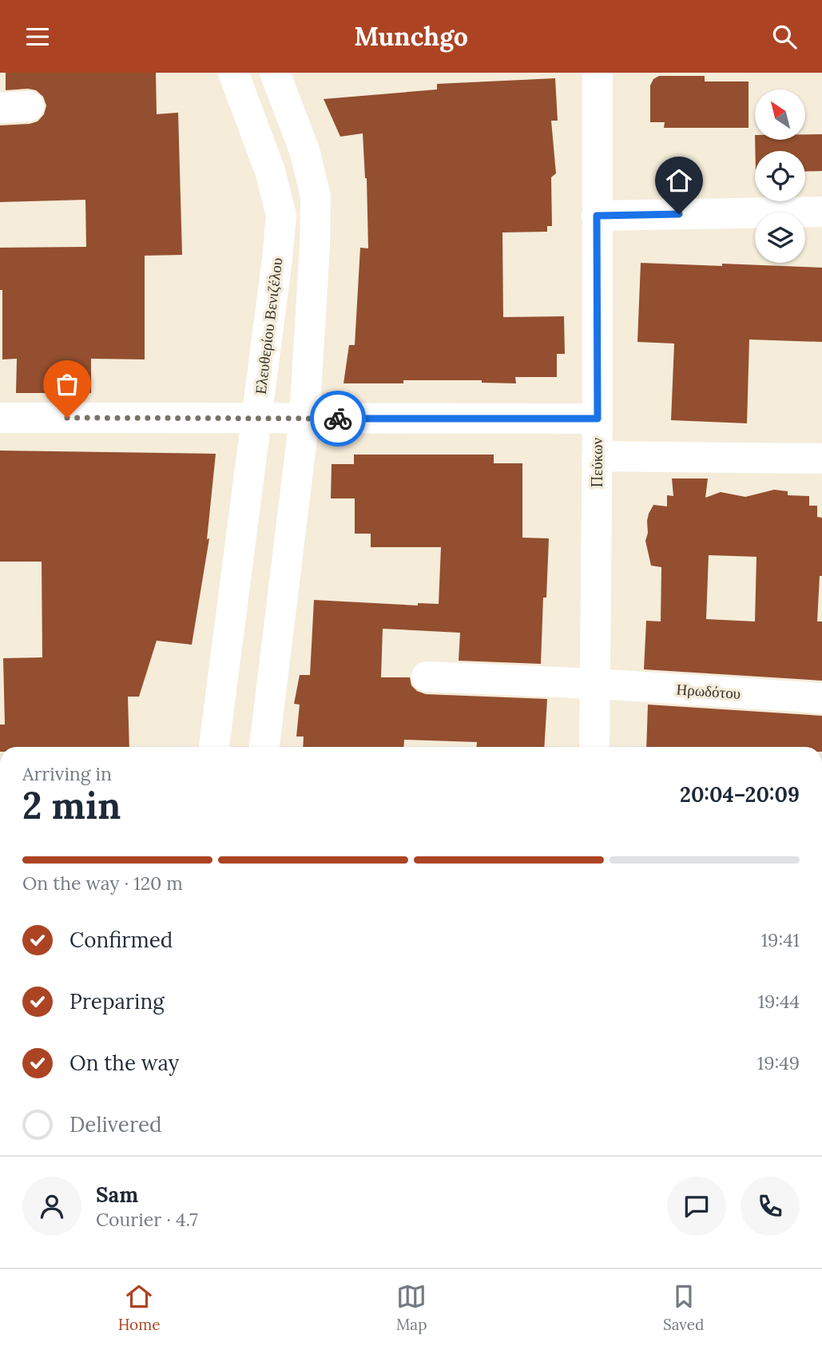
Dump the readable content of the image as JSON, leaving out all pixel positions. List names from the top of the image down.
{
  "streets": {
    "street": ["Ελευθερίου Βενιζέλου", "Πεύκων", "Ηρωδότου"]
  },
  "crossings": [
    ["Πεύκων", "Ηρωδότου"]
  ],
  "north": "top left",
  "page": {
    "header": "Munchgo",
    "heading": ["2 min", "Arriving in", "20:04–20:09"],
    "panel": ["Sam", "Courier · 4.7"],
    "bar": "On the way · 120 m",
    "list": [
      ["Confirmed", "19:41"],
      ["Preparing", "19:44"],
      ["On the way", "19:49"],
      "Delivered"
    ],
    "tabs": ["Home", "Map", "Saved"]
  }
}
